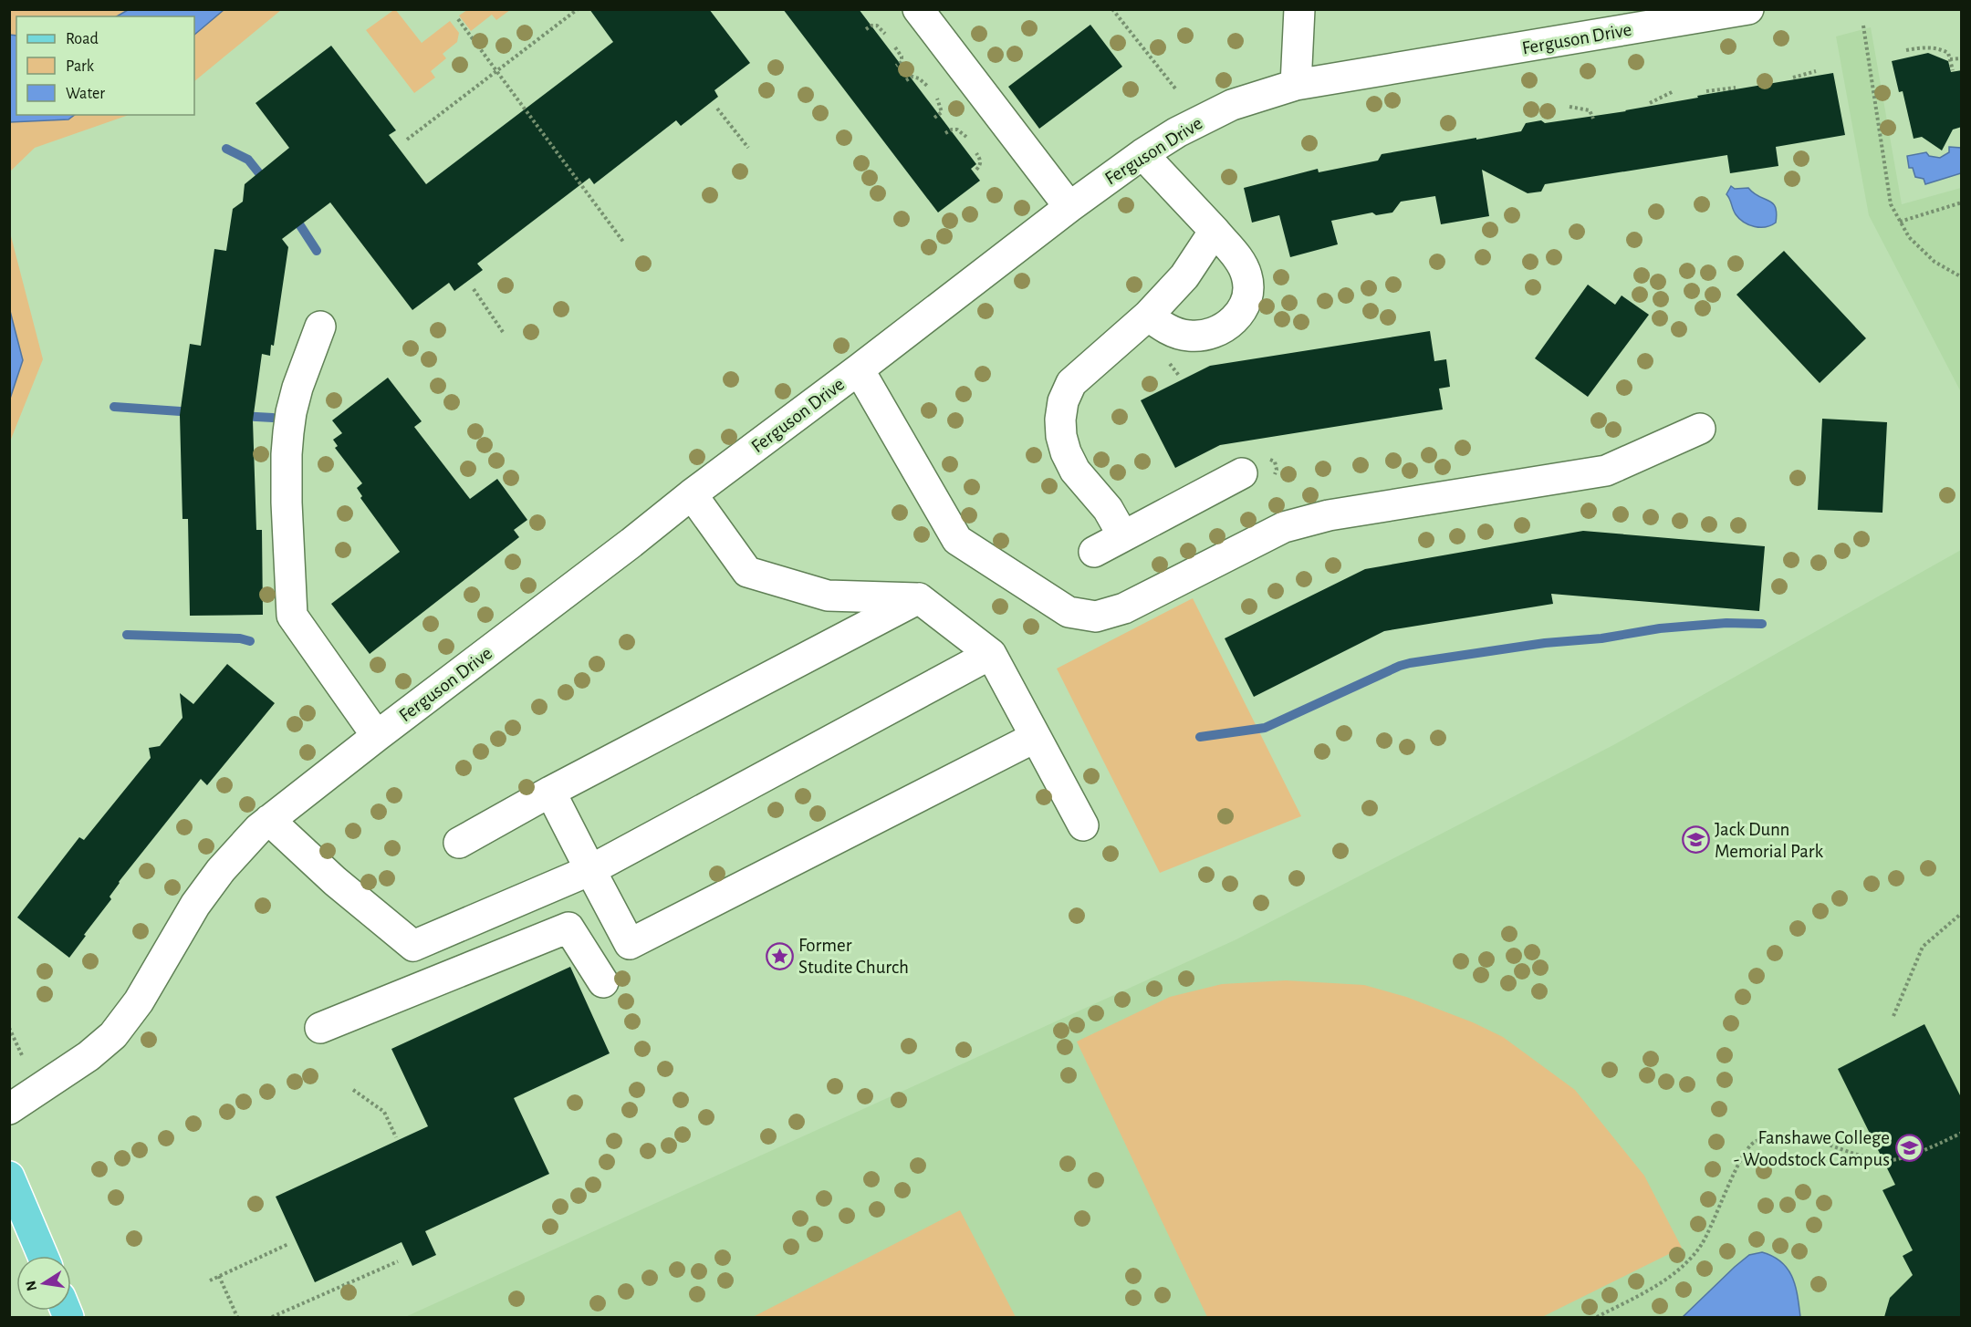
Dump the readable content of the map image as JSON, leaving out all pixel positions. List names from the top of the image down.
{
  "streets": {
    "street": ["Ferguson Drive"]
  },
  "places": {
    "school or university": ["Jack Dunn Memorial Park", "Fanshawe College - Woodstock Campus"],
    "place": ["Former Studite Church"]
  },
  "legend": ["Road", "Park", "Water"],
  "north": "left"
}
